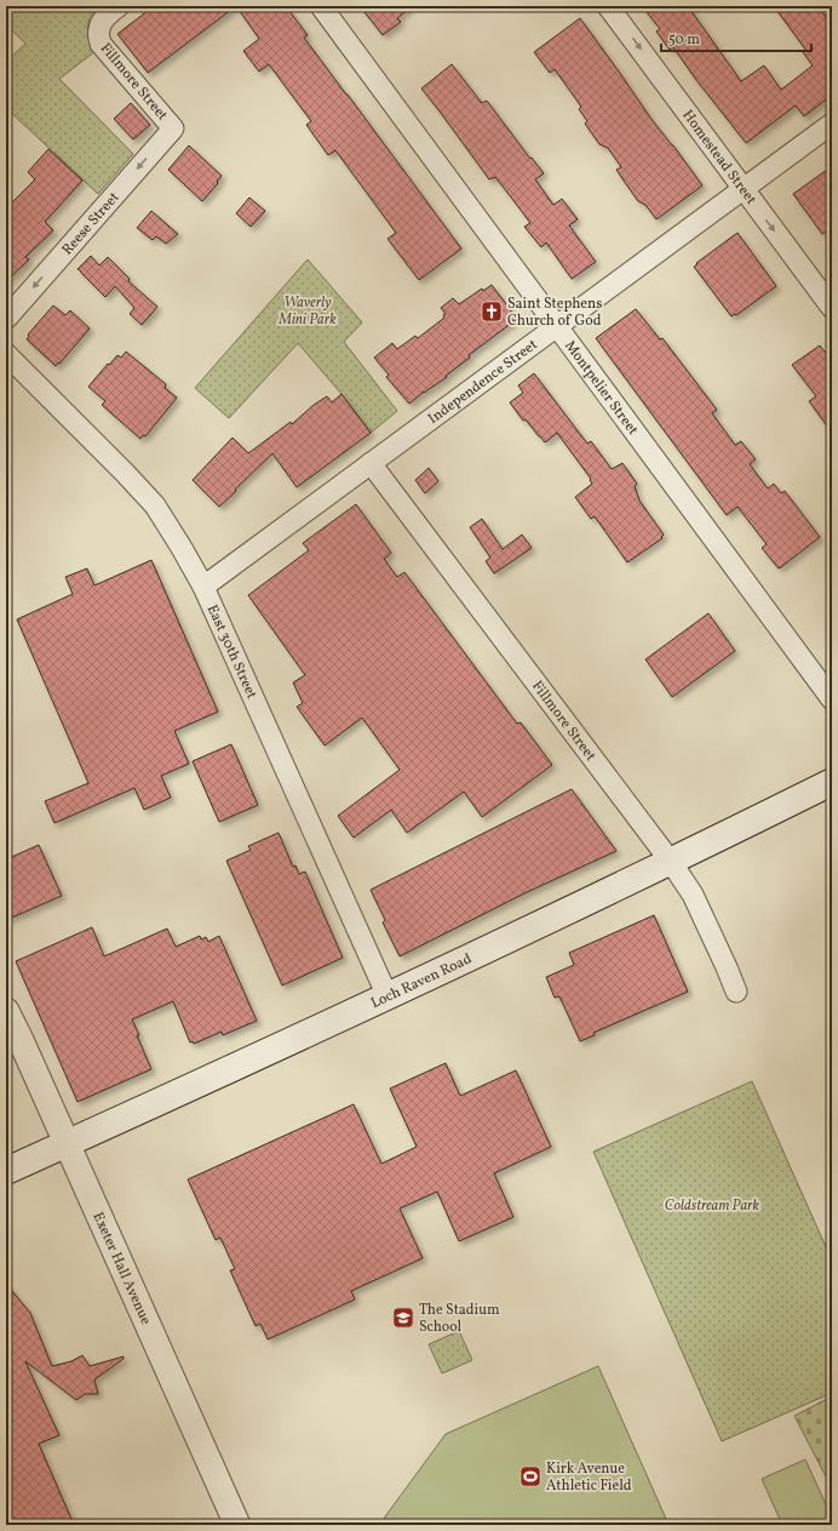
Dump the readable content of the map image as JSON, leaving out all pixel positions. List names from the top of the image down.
{
  "streets": {
    "main road": ["Loch Raven Road"],
    "street": [
      "Fillmore Street",
      "Homestead Street",
      "Reese Street",
      "Independence Street",
      "Montpelier Street",
      "East 30th Street",
      "Exeter Hall Avenue"
    ]
  },
  "crossings": [
    ["Fillmore Street", "Reese Street"],
    ["Fillmore Street", "Independence Street"],
    ["Fillmore Street", "Loch Raven Road"],
    ["Homestead Street", "Independence Street"],
    ["Independence Street", "Montpelier Street"],
    ["Independence Street", "East 30th Street"],
    ["East 30th Street", "Loch Raven Road"],
    ["Loch Raven Road", "Exeter Hall Avenue"]
  ],
  "one_way": ["Homestead Street", "Reese Street"],
  "parks": ["Waverly Mini Park", "Coldstream Park"],
  "places": {
    "church": ["Saint Stephens Church of God"],
    "school or university": ["The Stadium School"],
    "sports": ["Kirk Avenue Athletic Field"]
  },
  "scale_bar": "50 m"
}
